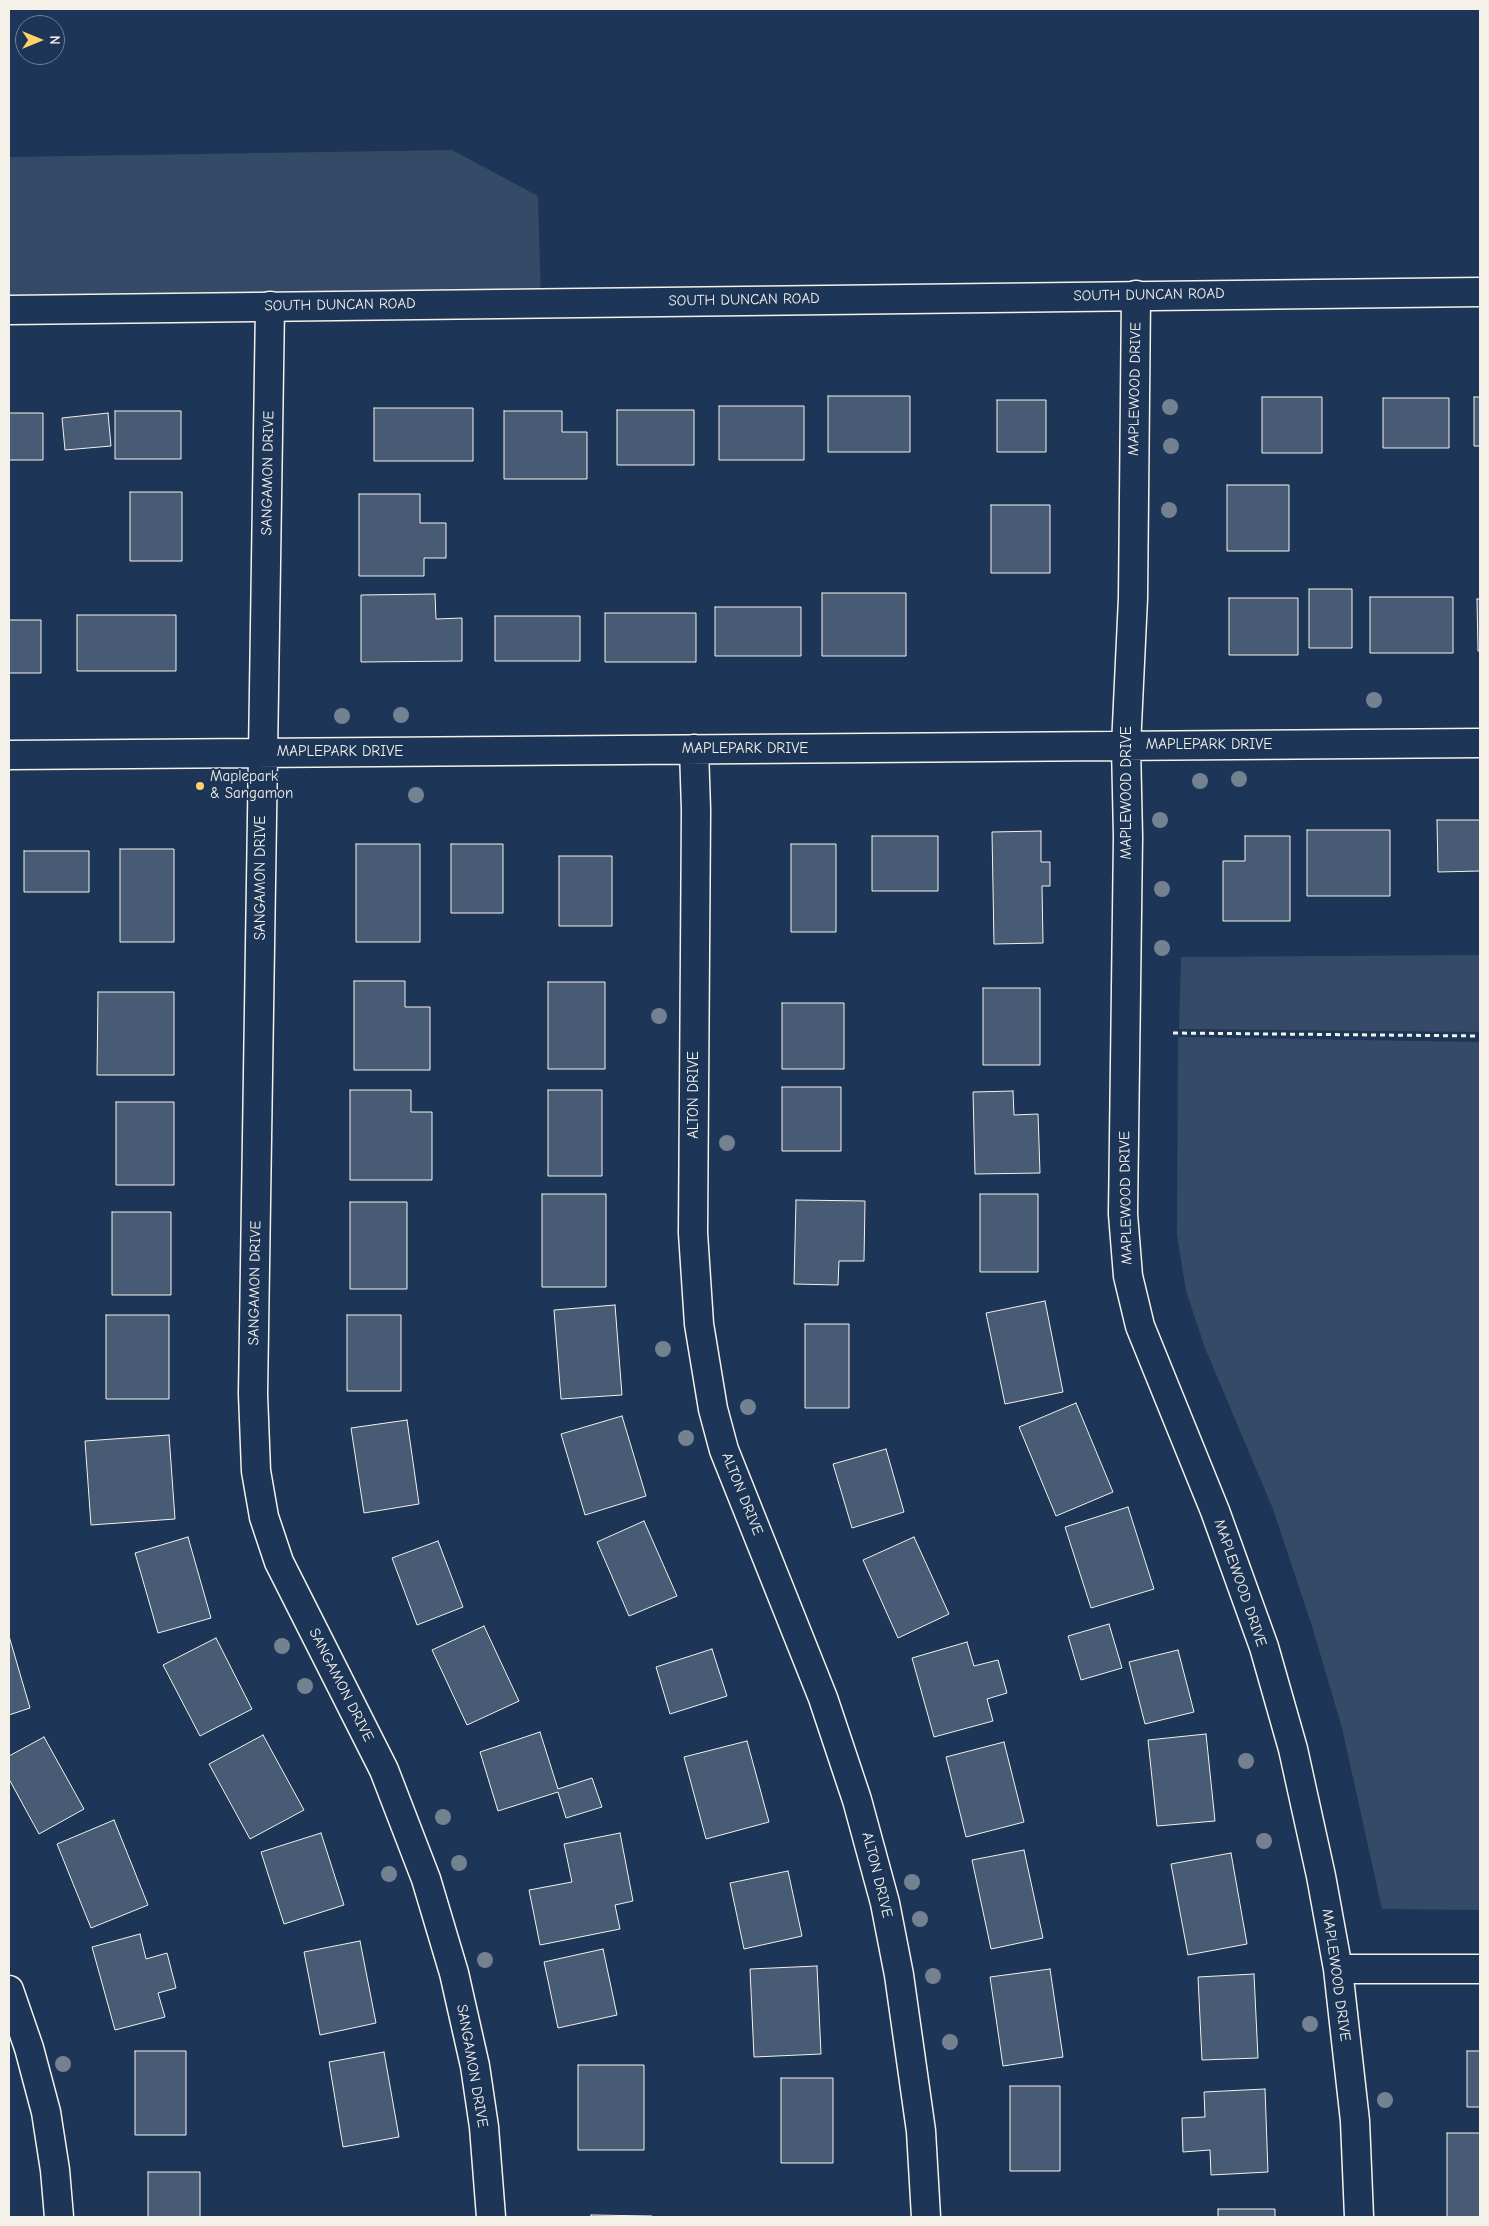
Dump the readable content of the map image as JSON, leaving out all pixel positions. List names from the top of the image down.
{
  "streets": {
    "street": [
      "SOUTH DUNCAN ROAD",
      "MAPLEWOOD DRIVE",
      "SANGAMON DRIVE",
      "MAPLEPARK DRIVE",
      "ALTON DRIVE"
    ]
  },
  "crossings": [
    ["SOUTH DUNCAN ROAD", "MAPLEWOOD DRIVE"],
    ["SOUTH DUNCAN ROAD", "SANGAMON DRIVE"],
    ["MAPLEWOOD DRIVE", "MAPLEPARK DRIVE"],
    ["SANGAMON DRIVE", "MAPLEPARK DRIVE"],
    ["MAPLEPARK DRIVE", "ALTON DRIVE"]
  ],
  "places": ["Maplepark & Sangamon"],
  "north": "right"
}
